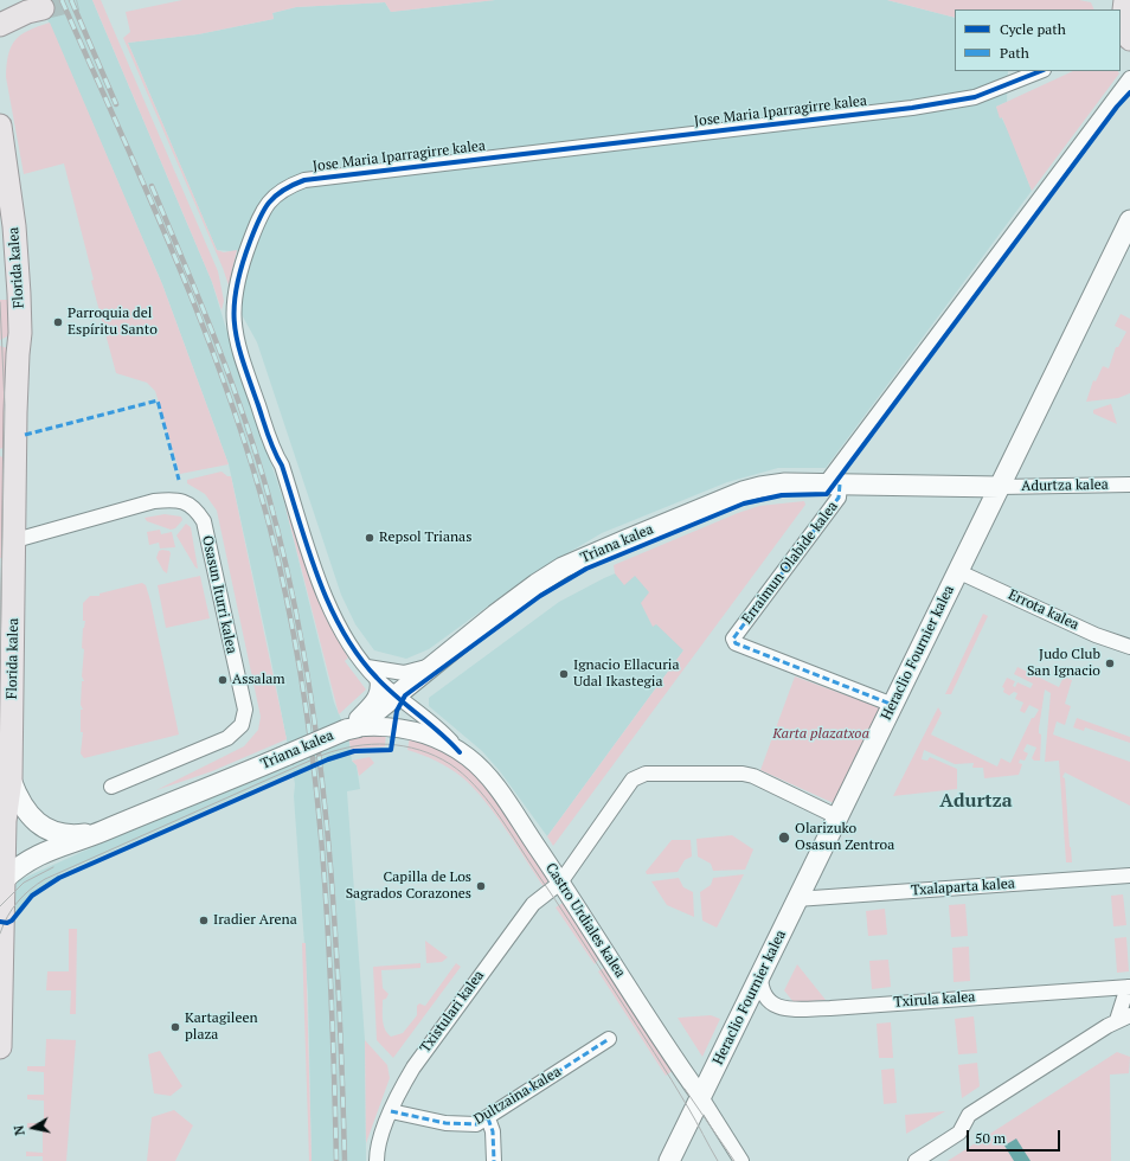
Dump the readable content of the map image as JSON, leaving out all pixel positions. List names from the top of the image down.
{
  "streets": {
    "main road": ["Florida kalea", "Triana kalea", "Heraclio Fournier kalea"],
    "street": [
      "Jose Maria Iparragirre kalea",
      "Adurtza kalea",
      "Erraimun Olabide kalea",
      "Osasun Iturri kalea",
      "Errota kalea",
      "Txalaparta kalea",
      "Castro Urdiales kalea",
      "Txirula kalea",
      "Txistulari kalea",
      "Dultzaina kalea"
    ]
  },
  "crossings": [
    ["Jose Maria Iparragirre kalea", "Triana kalea"],
    ["Jose Maria Iparragirre kalea", "Castro Urdiales kalea"],
    ["Florida kalea", "Triana kalea"],
    ["Florida kalea", "Osasun Iturri kalea"],
    ["Adurtza kalea", "Triana kalea"],
    ["Adurtza kalea", "Heraclio Fournier kalea"],
    ["Triana kalea", "Erraimun Olabide kalea"],
    ["Triana kalea", "Heraclio Fournier kalea"],
    ["Triana kalea", "Castro Urdiales kalea"],
    ["Erraimun Olabide kalea", "Heraclio Fournier kalea"],
    ["Errota kalea", "Heraclio Fournier kalea"],
    ["Heraclio Fournier kalea", "Txalaparta kalea"],
    ["Heraclio Fournier kalea", "Castro Urdiales kalea"],
    ["Heraclio Fournier kalea", "Txirula kalea"],
    ["Heraclio Fournier kalea", "Txistulari kalea"],
    ["Castro Urdiales kalea", "Txistulari kalea"],
    ["Txistulari kalea", "Dultzaina kalea"]
  ],
  "districts": ["Adurtza"],
  "parks": ["Karta plazatxoa"],
  "places": [
    "Parroquia del Espíritu Santo",
    "Repsol Trianas",
    "Judo Club San Ignacio",
    "Ignacio Ellacuria Udal Ikastegia",
    "Assalam",
    "Olarizuko Osasun Zentroa",
    "Capilla de Los Sagrados Corazones",
    "Iradier Arena",
    "Kartagileen plaza"
  ],
  "legend": ["Cycle path", "Path"],
  "scale_bar": "50 m",
  "north": "left"
}
